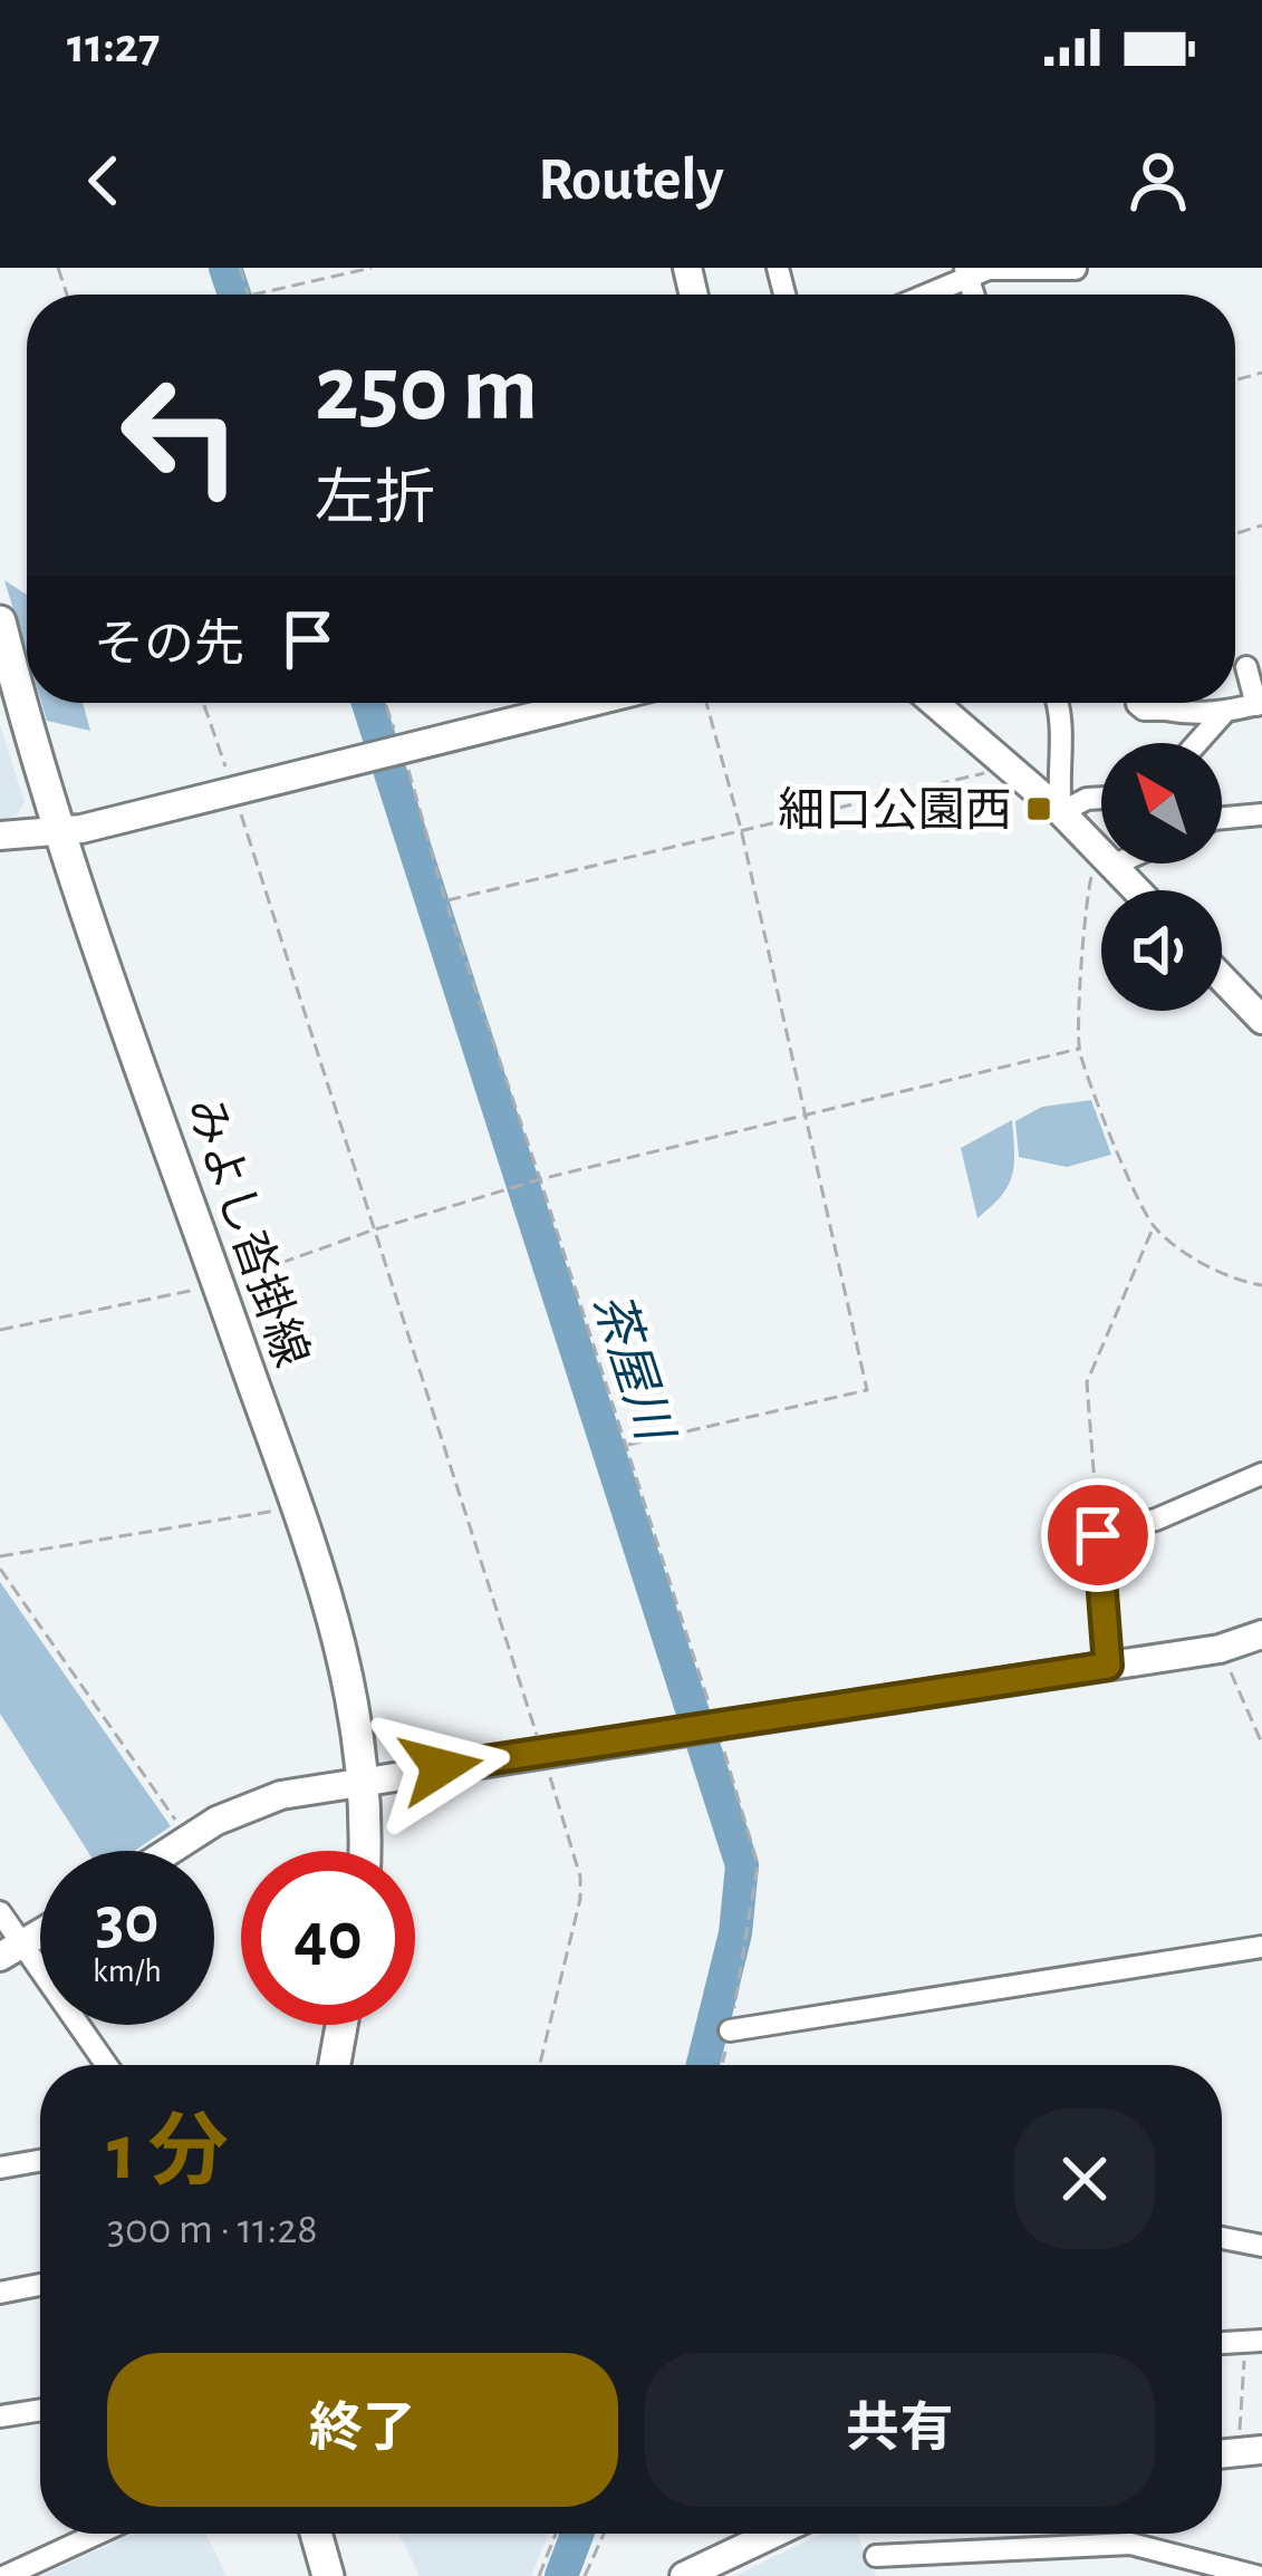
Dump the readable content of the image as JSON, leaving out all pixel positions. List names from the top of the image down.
{
  "streets": {
    "main road": ["みよし沓掛線"]
  },
  "water": ["茶屋川"],
  "places": {
    "transit": ["細口公園西"]
  },
  "north": "top left",
  "page": {
    "status": "11:27",
    "header": "Routely",
    "turn": ["250 m", "左折"],
    "then": "その先",
    "speed": "30 km/h",
    "limit": "40",
    "heading": ["1 分", "300 m · 11:28"],
    "buttons": ["終了", "共有"]
  }
}
